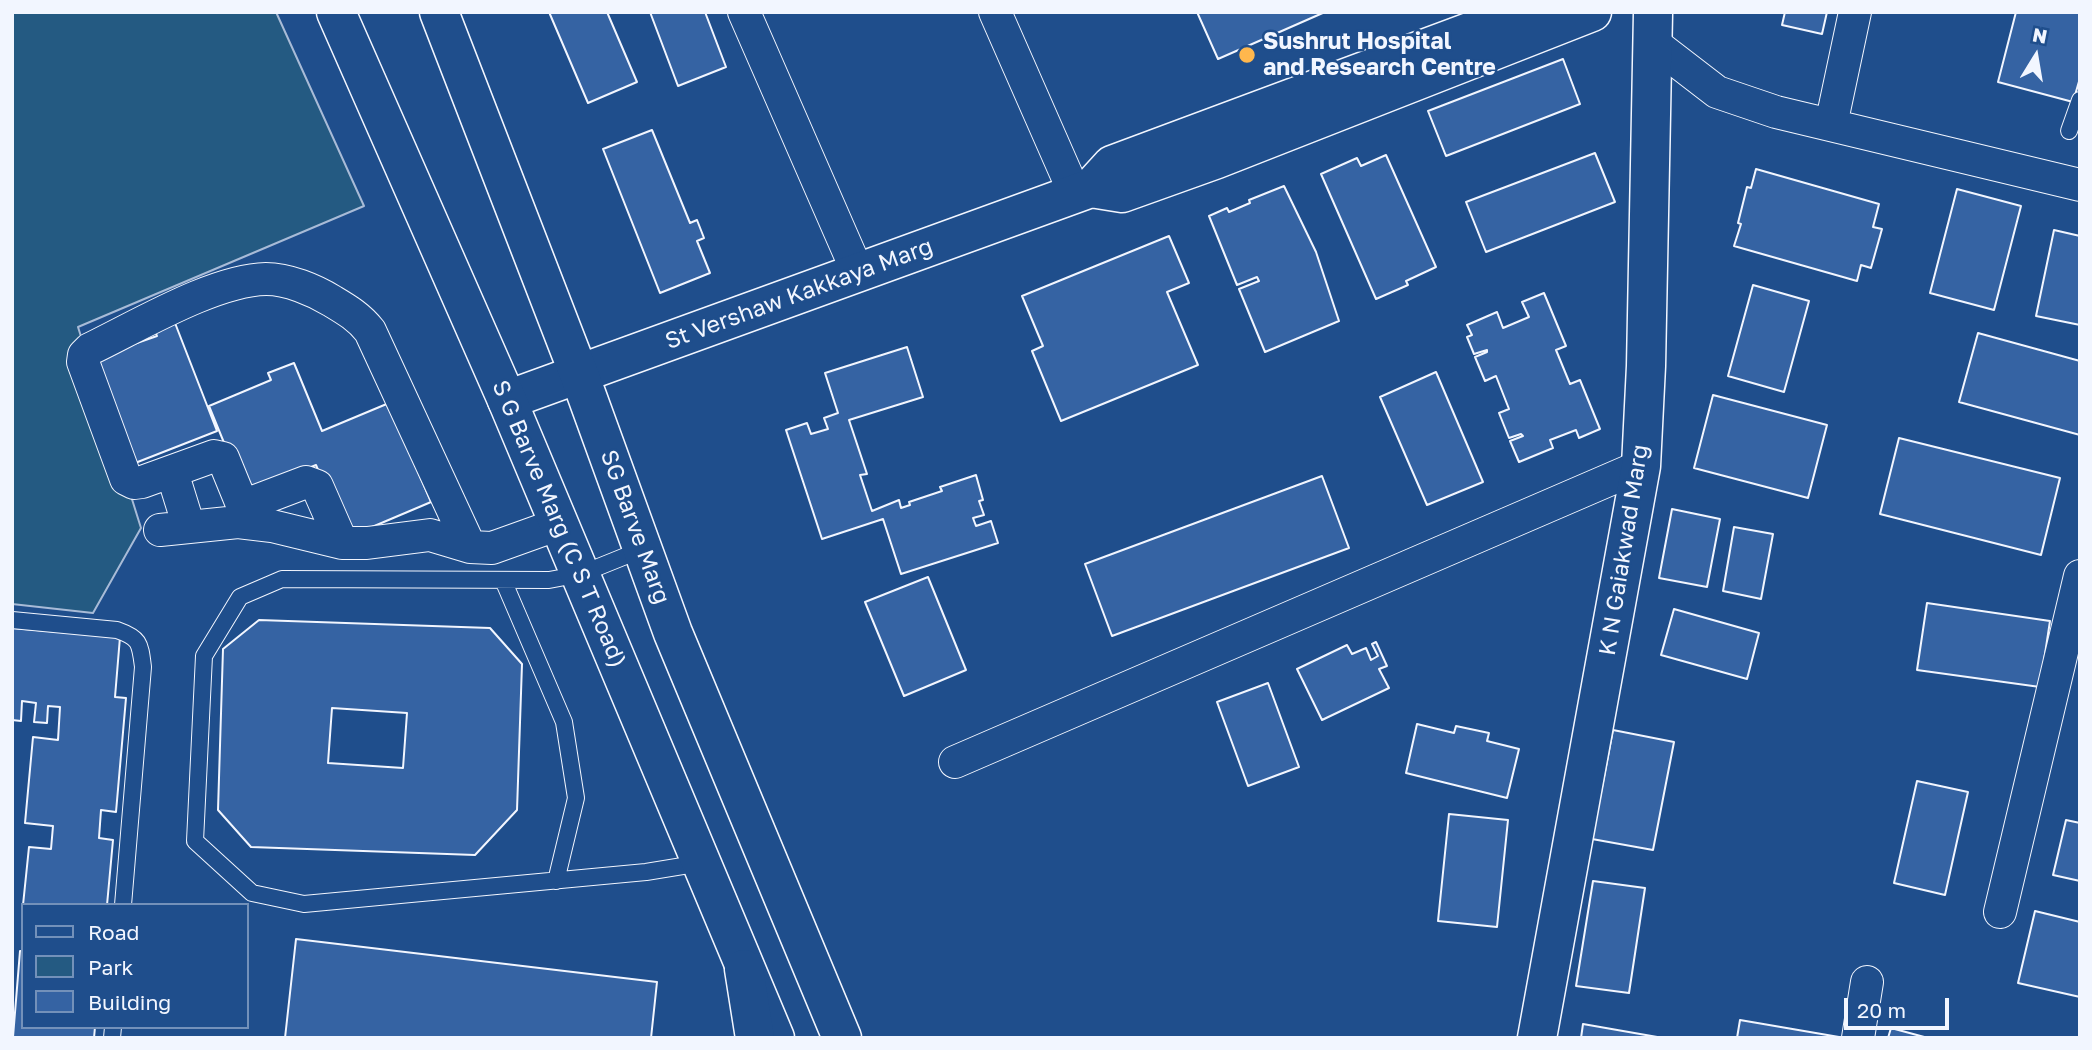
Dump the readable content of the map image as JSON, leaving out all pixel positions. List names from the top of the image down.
{
  "streets": {
    "main road": [
      "St Vershaw Kakkaya Marg",
      "S G Barve Marg (C S T Road)",
      "SG Barve Marg",
      "K N Gaiakwad Marg"
    ]
  },
  "crossings": [
    ["St Vershaw Kakkaya Marg", "S G Barve Marg (C S T Road)"],
    ["St Vershaw Kakkaya Marg", "SG Barve Marg"]
  ],
  "places": ["Sushrut Hospital and Research Centre"],
  "legend": ["Road", "Park", "Building"],
  "scale_bar": "20 m",
  "north": "top"
}
